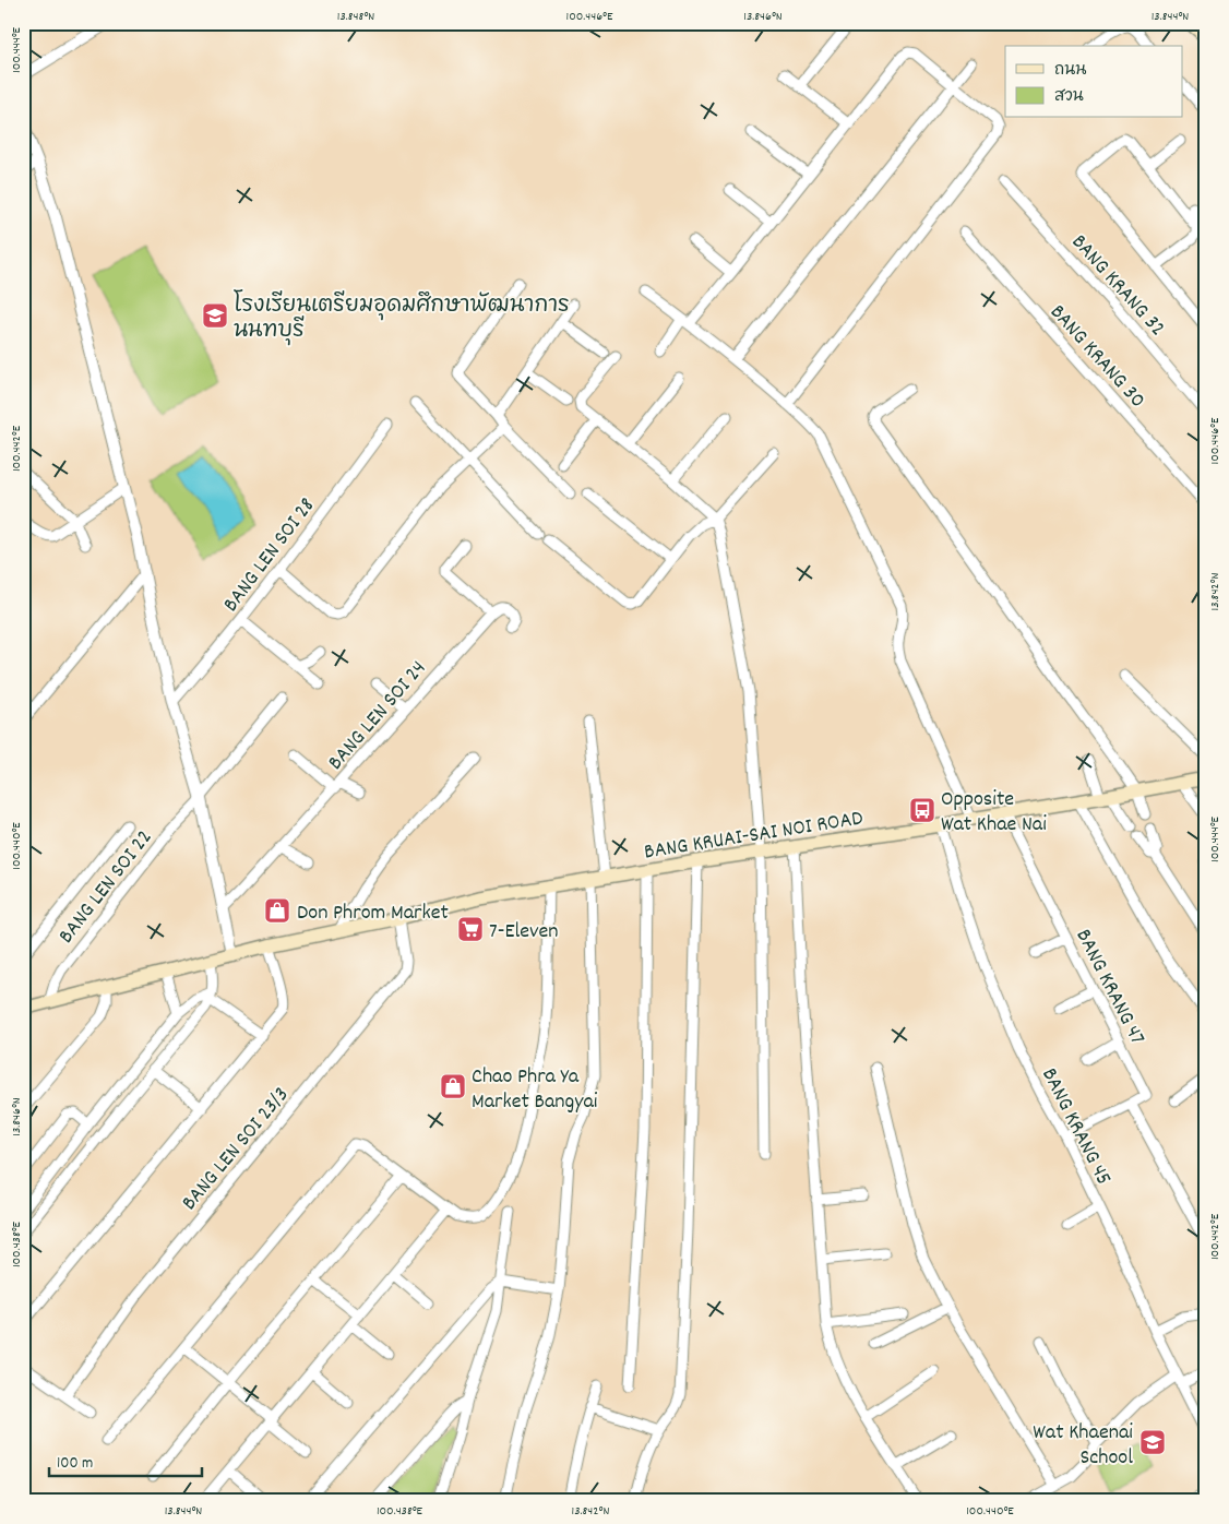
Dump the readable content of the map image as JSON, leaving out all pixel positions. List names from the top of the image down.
{
  "streets": {
    "main road": ["BANG KRUAI-SAI NOI ROAD"],
    "street": [
      "BANG KRANG 32",
      "BANG KRANG 30",
      "BANG LEN SOI 28",
      "BANG LEN SOI 24",
      "BANG LEN SOI 22",
      "BANG KRANG 47",
      "BANG KRANG 45",
      "BANG LEN SOI 23/3"
    ]
  },
  "crossings": [
    ["BANG KRUAI-SAI NOI ROAD", "BANG LEN SOI 22"],
    ["BANG KRUAI-SAI NOI ROAD", "BANG KRANG 47"],
    ["BANG KRUAI-SAI NOI ROAD", "BANG KRANG 45"],
    ["BANG KRUAI-SAI NOI ROAD", "BANG LEN SOI 23/3"]
  ],
  "places": {
    "school or university": ["โรงเรียนเตรียมอุดมศึกษาพัฒนาการ นนทบุรี", "Wat Khaenai School"],
    "bus stop": ["Opposite Wat Khae Nai"],
    "shop": ["Don Phrom Market", "Chao Phra Ya Market Bangyai"],
    "supermarket": ["7-Eleven"]
  },
  "legend": ["ถนน", "สวน"],
  "scale_bar": "100 m",
  "coordinates": [
    "13.848°N",
    "100.446°E",
    "13.846°N",
    "13.844°N",
    "100.444°E",
    "100.442°E",
    "13.842°N",
    "100.440°E",
    "100.438°E"
  ]
}
